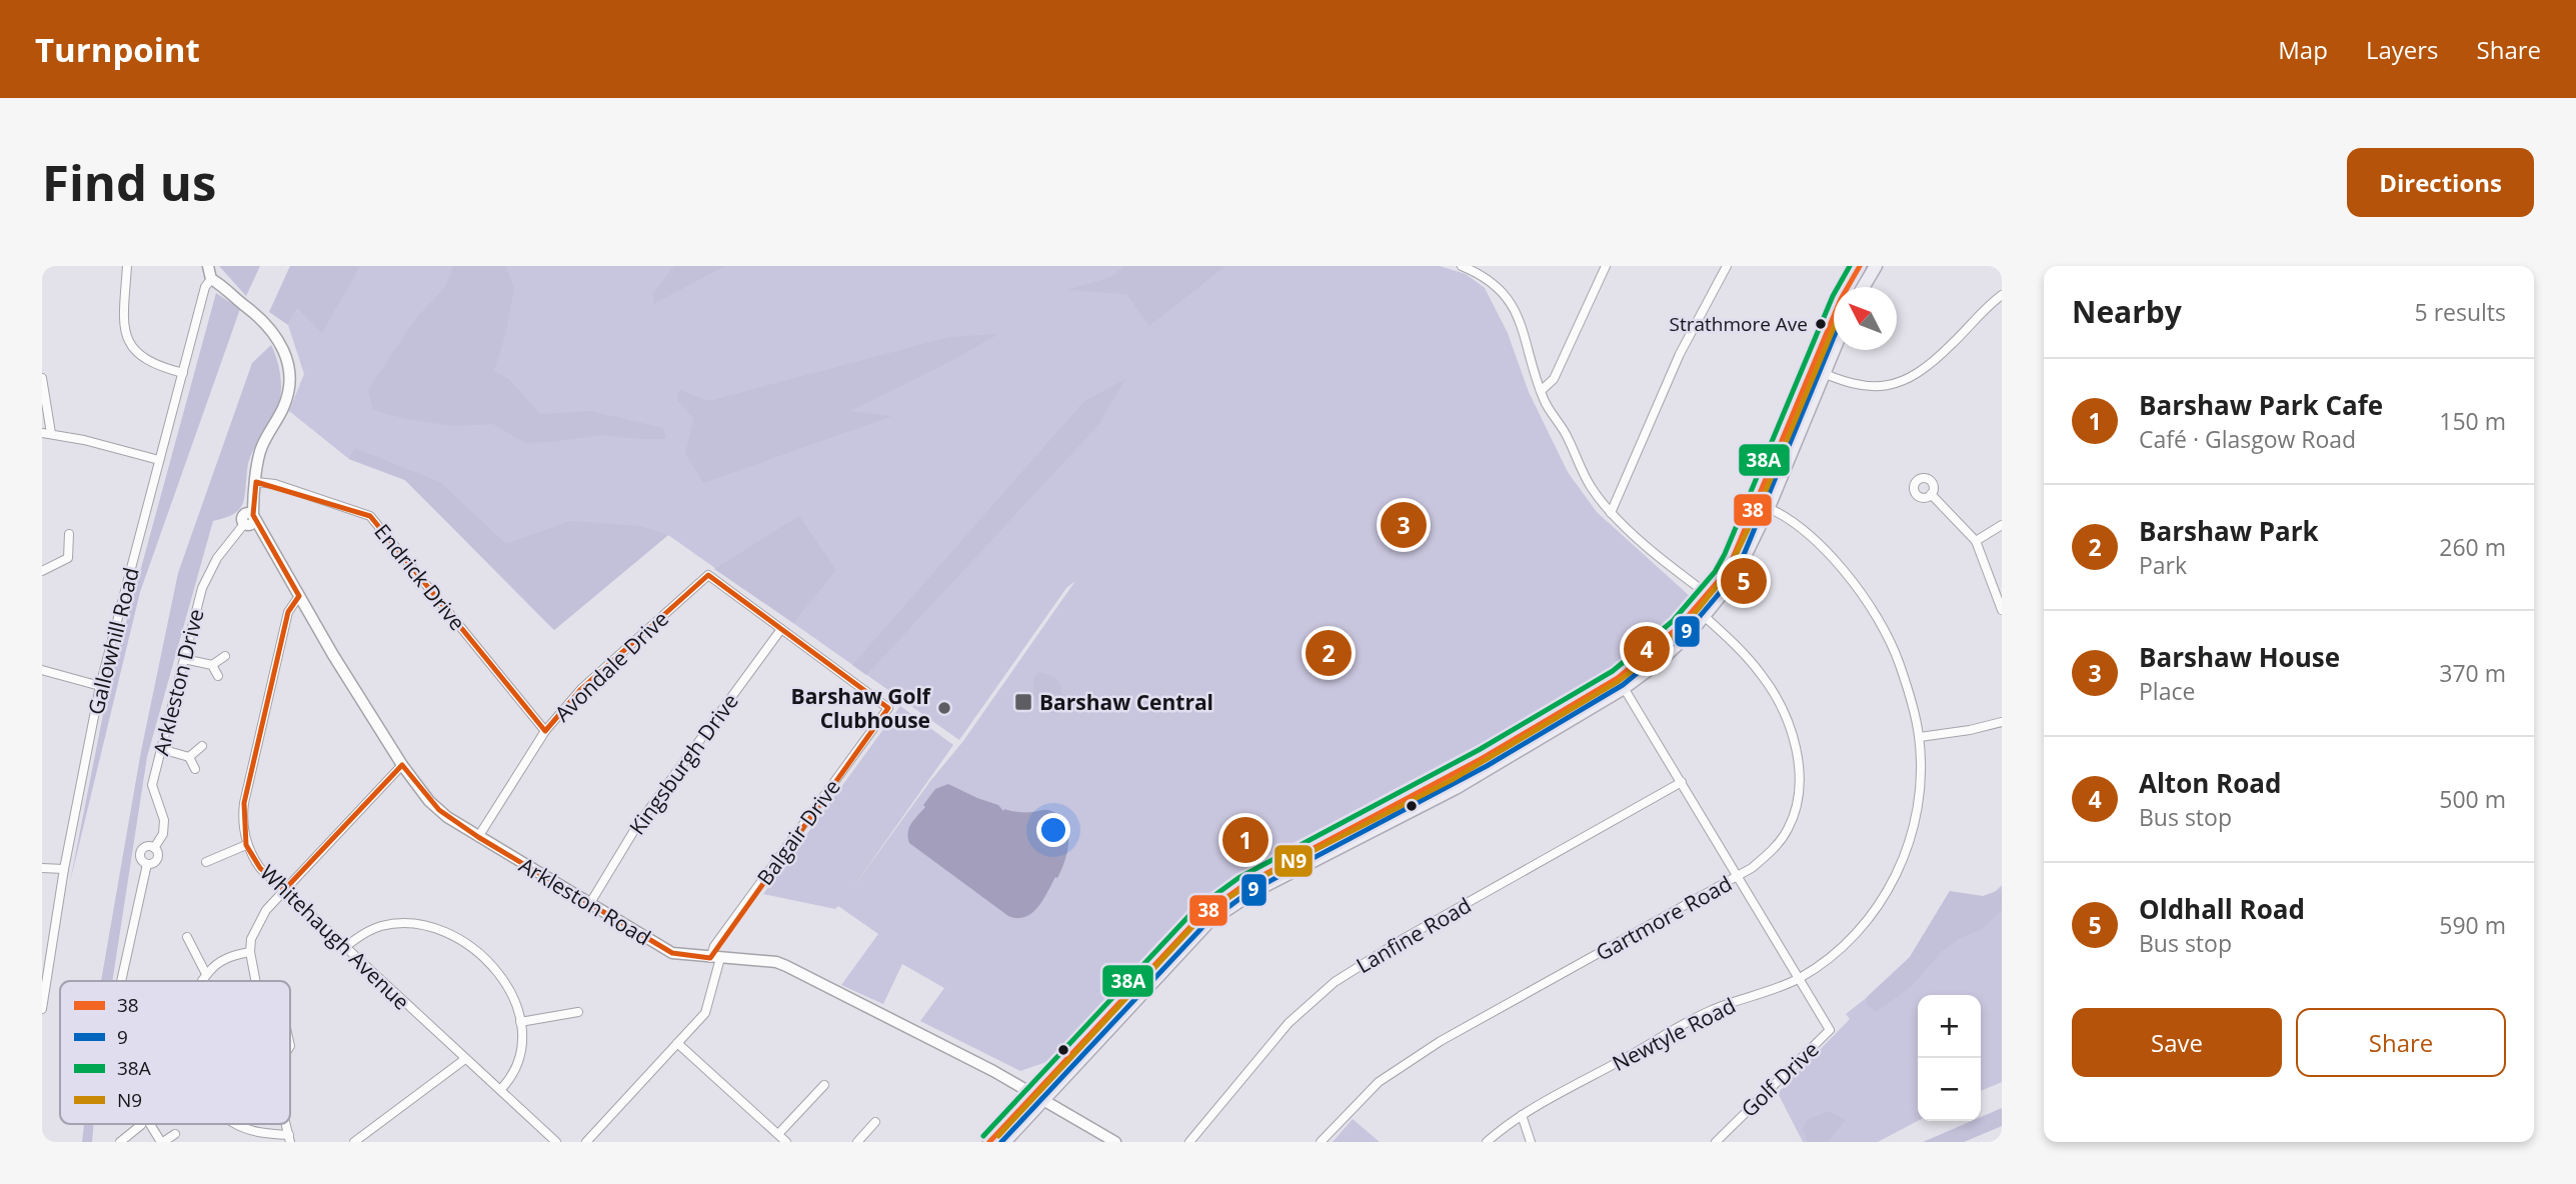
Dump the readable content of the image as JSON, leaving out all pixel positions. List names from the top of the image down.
{
  "streets": {
    "street": [
      "Endrick Drive",
      "Gallowhill Road",
      "Avondale Drive",
      "Arkleston Drive",
      "Kingsburgh Drive",
      "Balgair Drive",
      "Arkleston Road",
      "Gartmore Road",
      "Lanfine Road",
      "Whitehaugh Avenue",
      "Newtyle Road",
      "Golf Drive"
    ]
  },
  "crossings": [
    ["Endrick Drive", "Avondale Drive"],
    ["Endrick Drive", "Arkleston Road"],
    ["Gallowhill Road", "Arkleston Road"],
    ["Avondale Drive", "Kingsburgh Drive"],
    ["Avondale Drive", "Balgair Drive"],
    ["Avondale Drive", "Arkleston Road"],
    ["Arkleston Drive", "Arkleston Road"],
    ["Kingsburgh Drive", "Balgair Drive"],
    ["Kingsburgh Drive", "Arkleston Road"],
    ["Balgair Drive", "Arkleston Road"],
    ["Arkleston Road", "Whitehaugh Avenue"],
    ["Newtyle Road", "Golf Drive"]
  ],
  "places": {
    "other": ["Strathmore Ave", "Barshaw Golf Clubhouse"],
    "transit": ["Barshaw Central"]
  },
  "lines": [
    "transit line 38",
    "transit line 38A",
    "transit line N9",
    "transit line 9"
  ],
  "legend": [
    "38",
    "9",
    "38A",
    "N9"
  ],
  "north": "top left",
  "page": {
    "header": "Turnpoint",
    "nav": ["Map", "Layers", "Share"],
    "buttons": [
      "Directions",
      ["Save", "Share"]
    ],
    "title": "Find us",
    "heading": ["Nearby", "5 results"],
    "list": [
      {
        "mark": "1",
        "name": "Barshaw Park Cafe",
        "note": "Café · Glasgow Road",
        "value": "150 m"
      },
      {
        "mark": "2",
        "name": "Barshaw Park",
        "note": "Park",
        "value": "260 m"
      },
      {
        "mark": "3",
        "name": "Barshaw House",
        "note": "Place",
        "value": "370 m"
      },
      {
        "mark": "4",
        "name": "Alton Road",
        "note": "Bus stop",
        "value": "500 m"
      },
      {
        "mark": "5",
        "name": "Oldhall Road",
        "note": "Bus stop",
        "value": "590 m"
      }
    ],
    "pins": [
      "3",
      "5",
      "4",
      "2",
      "1"
    ],
    "map_buttons": ["+", "−"]
  }
}
